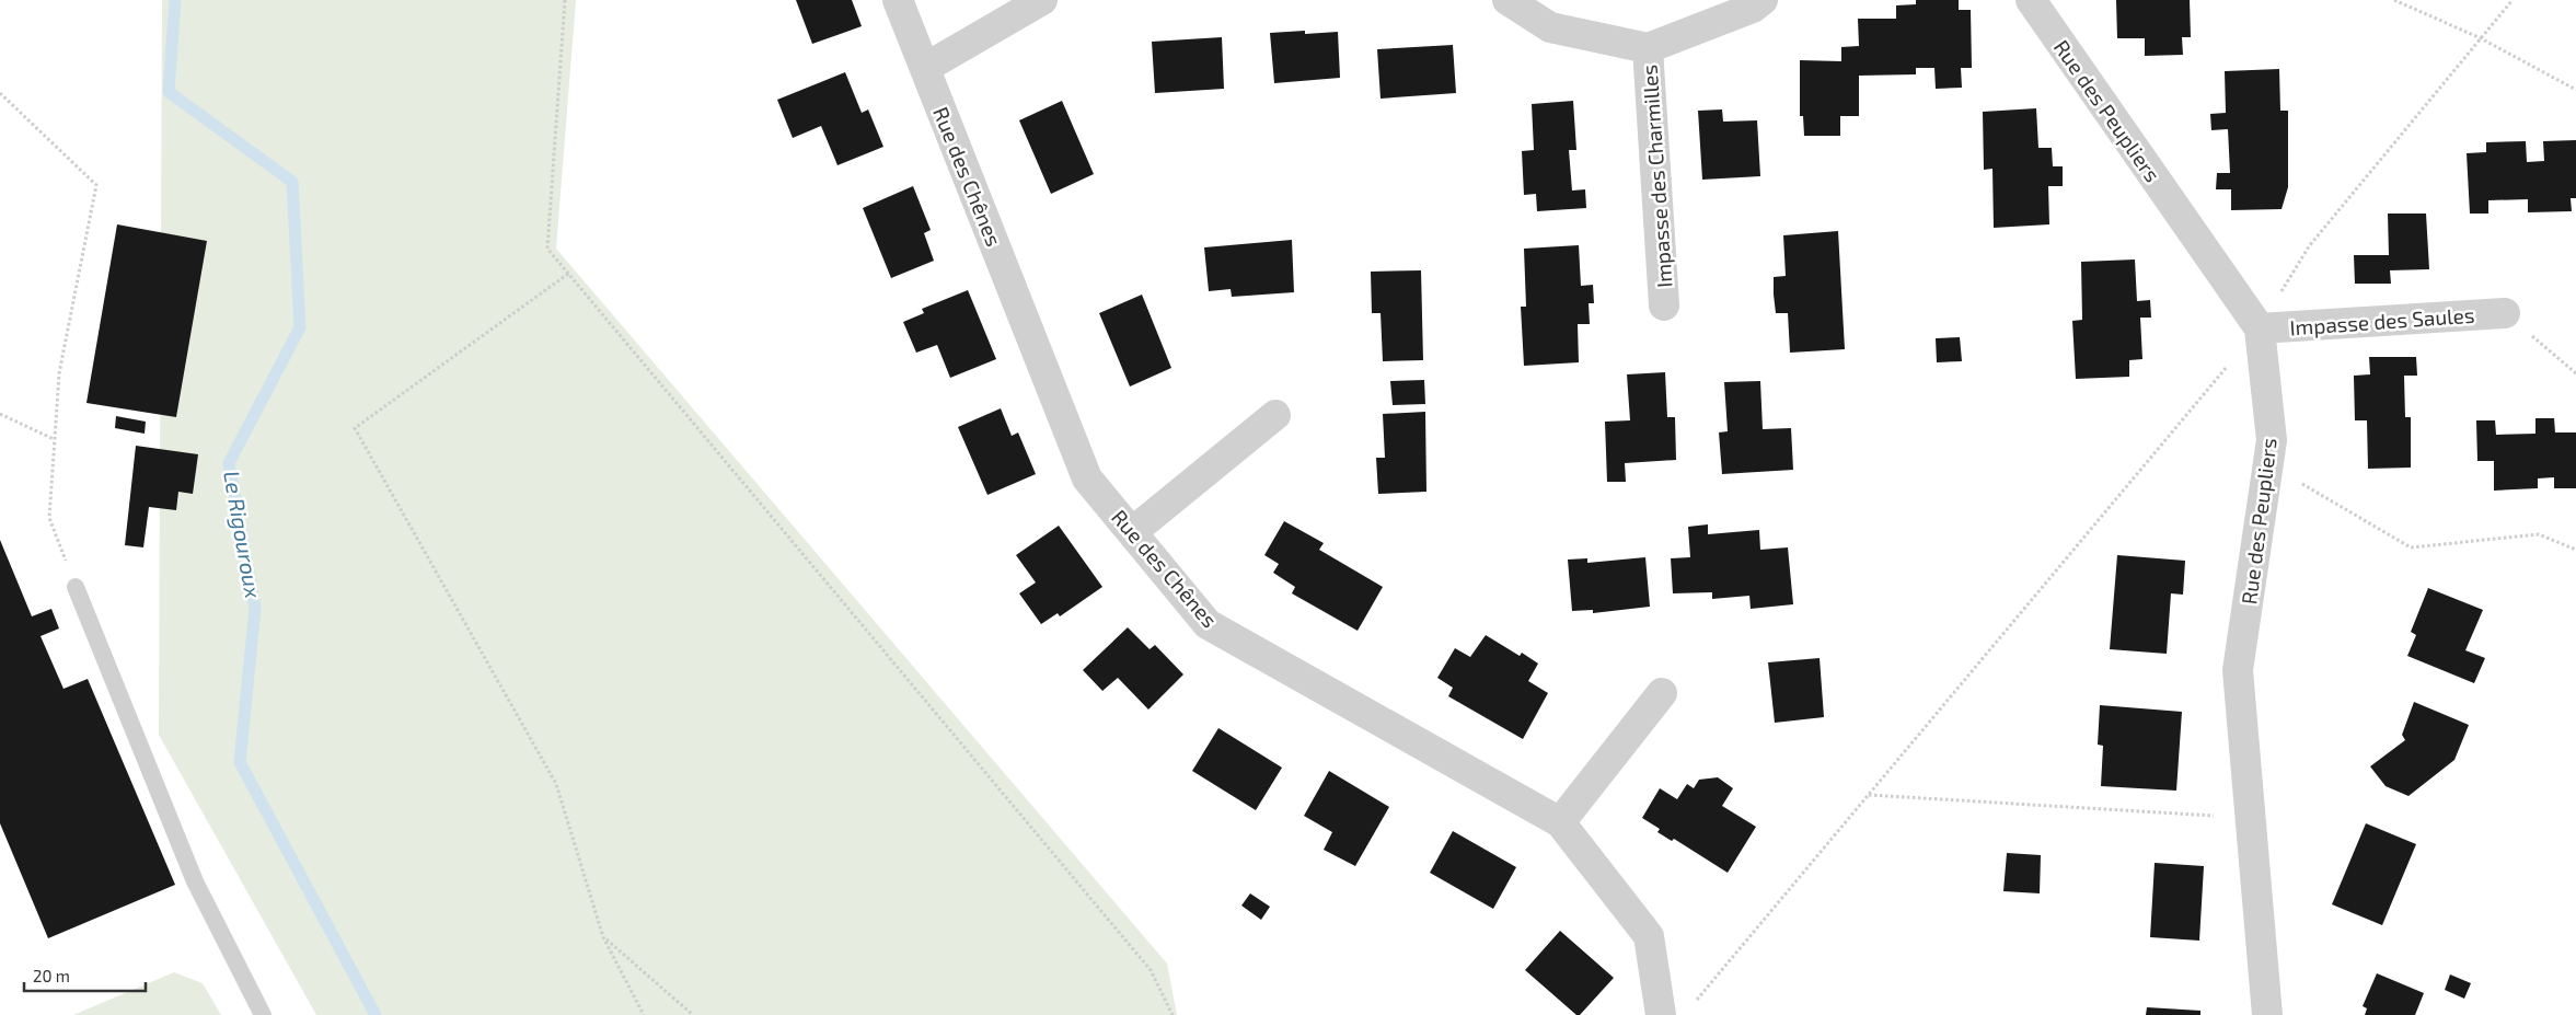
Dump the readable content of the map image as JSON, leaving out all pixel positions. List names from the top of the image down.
{
  "streets": {
    "street": [
      "Rue des Peupliers",
      "Rue des Chênes",
      "Impasse des Charmilles",
      "Impasse des Saules"
    ]
  },
  "crossings": [
    ["Rue des Peupliers", "Impasse des Saules"]
  ],
  "water": ["Le Rigouroux"],
  "scale_bar": "20 m"
}
